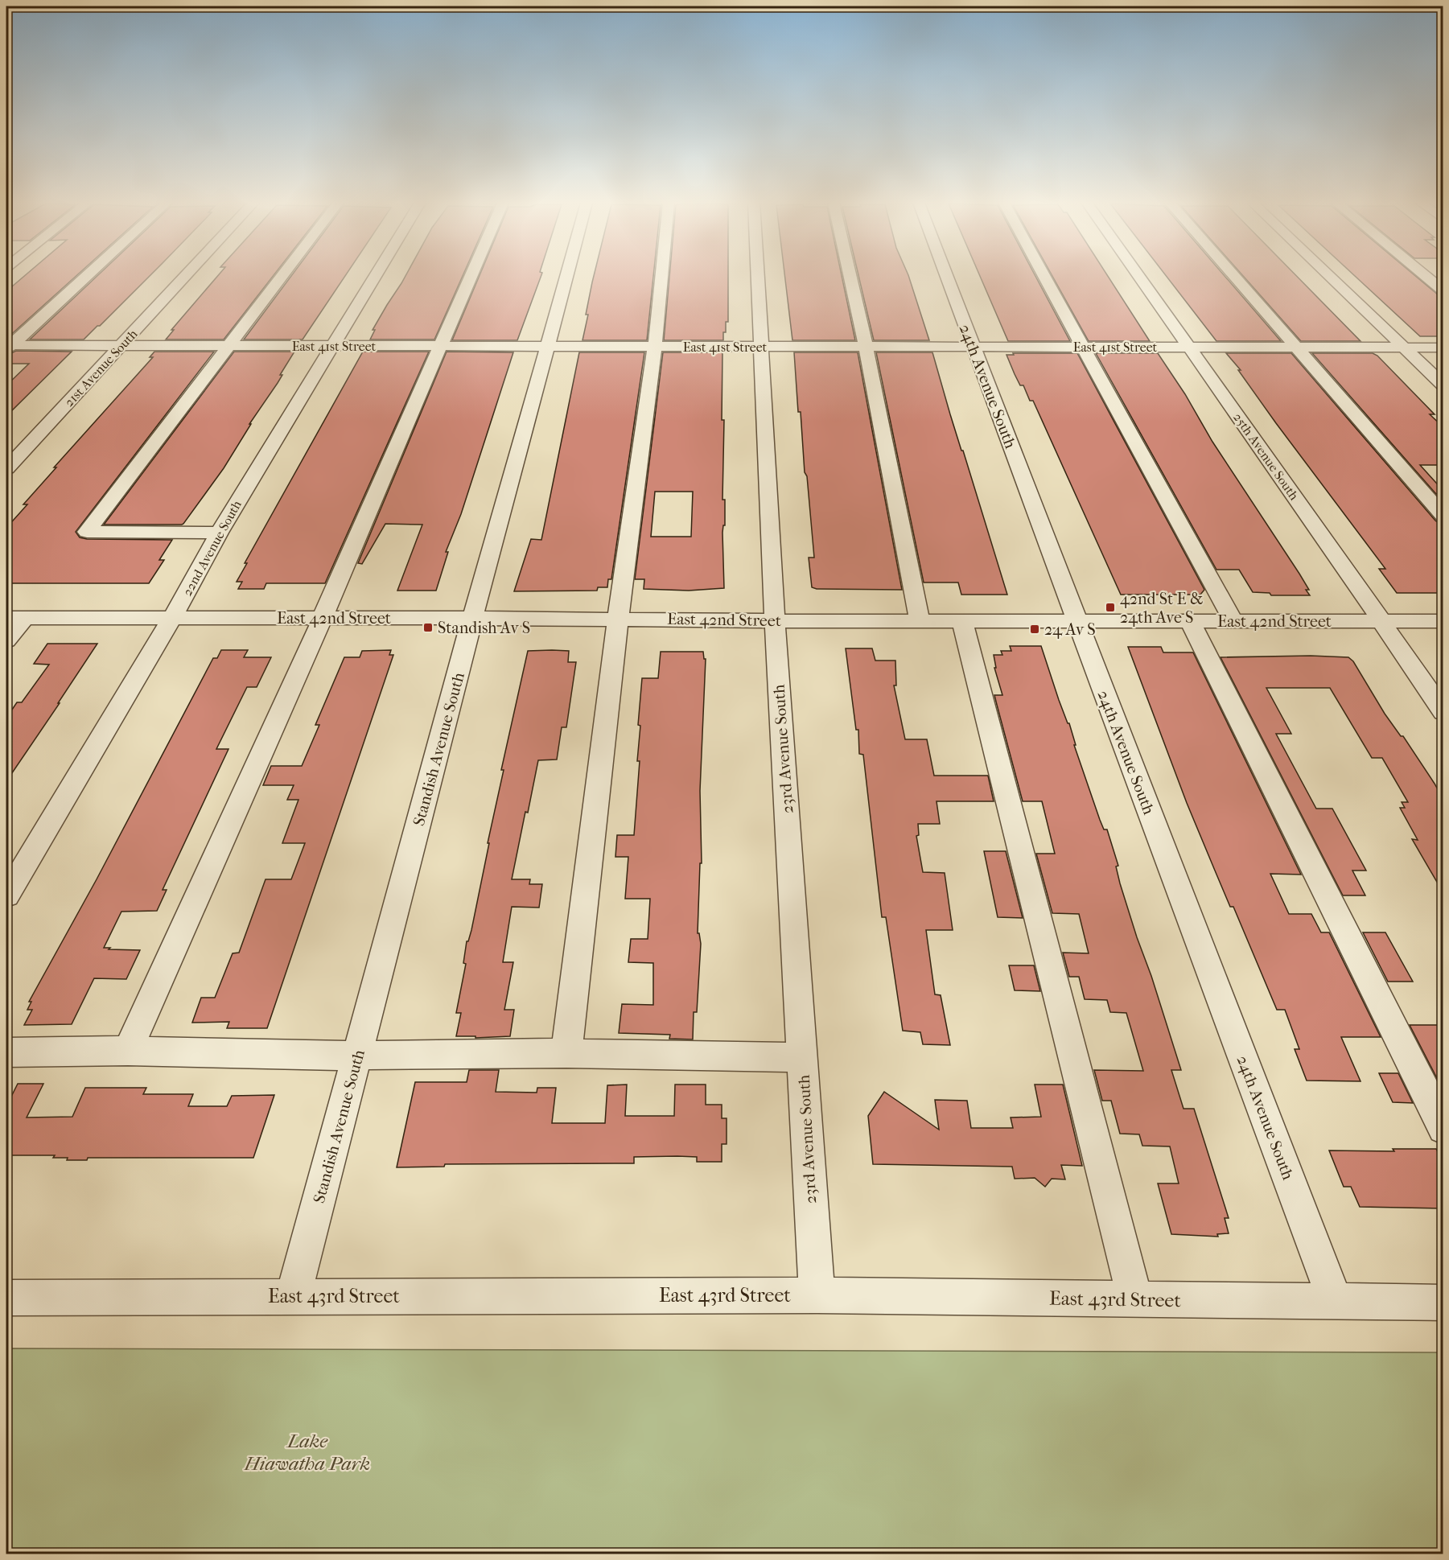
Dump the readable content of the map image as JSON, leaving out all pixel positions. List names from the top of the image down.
{
  "streets": {
    "street": [
      "East 41st Street",
      "21st Avenue South",
      "24th Avenue South",
      "25th Avenue South",
      "22nd Avenue South",
      "East 42nd Street",
      "Standish Avenue South",
      "23rd Avenue South",
      "East 43rd Street"
    ]
  },
  "crossings": [
    ["East 41st Street", "21st Avenue South"],
    ["East 41st Street", "24th Avenue South"],
    ["East 41st Street", "25th Avenue South"],
    ["East 41st Street", "22nd Avenue South"],
    ["East 41st Street", "Standish Avenue South"],
    ["East 41st Street", "23rd Avenue South"],
    ["24th Avenue South", "East 42nd Street"],
    ["24th Avenue South", "East 43rd Street"],
    ["25th Avenue South", "East 42nd Street"],
    ["22nd Avenue South", "East 42nd Street"],
    ["East 42nd Street", "Standish Avenue South"],
    ["East 42nd Street", "23rd Avenue South"],
    ["Standish Avenue South", "East 43rd Street"],
    ["23rd Avenue South", "East 43rd Street"]
  ],
  "parks": ["Lake Hiawatha Park"],
  "places": {
    "transit": ["42nd St E & 24th Ave S", "Standish Av S", "24 Av S"]
  }
}
